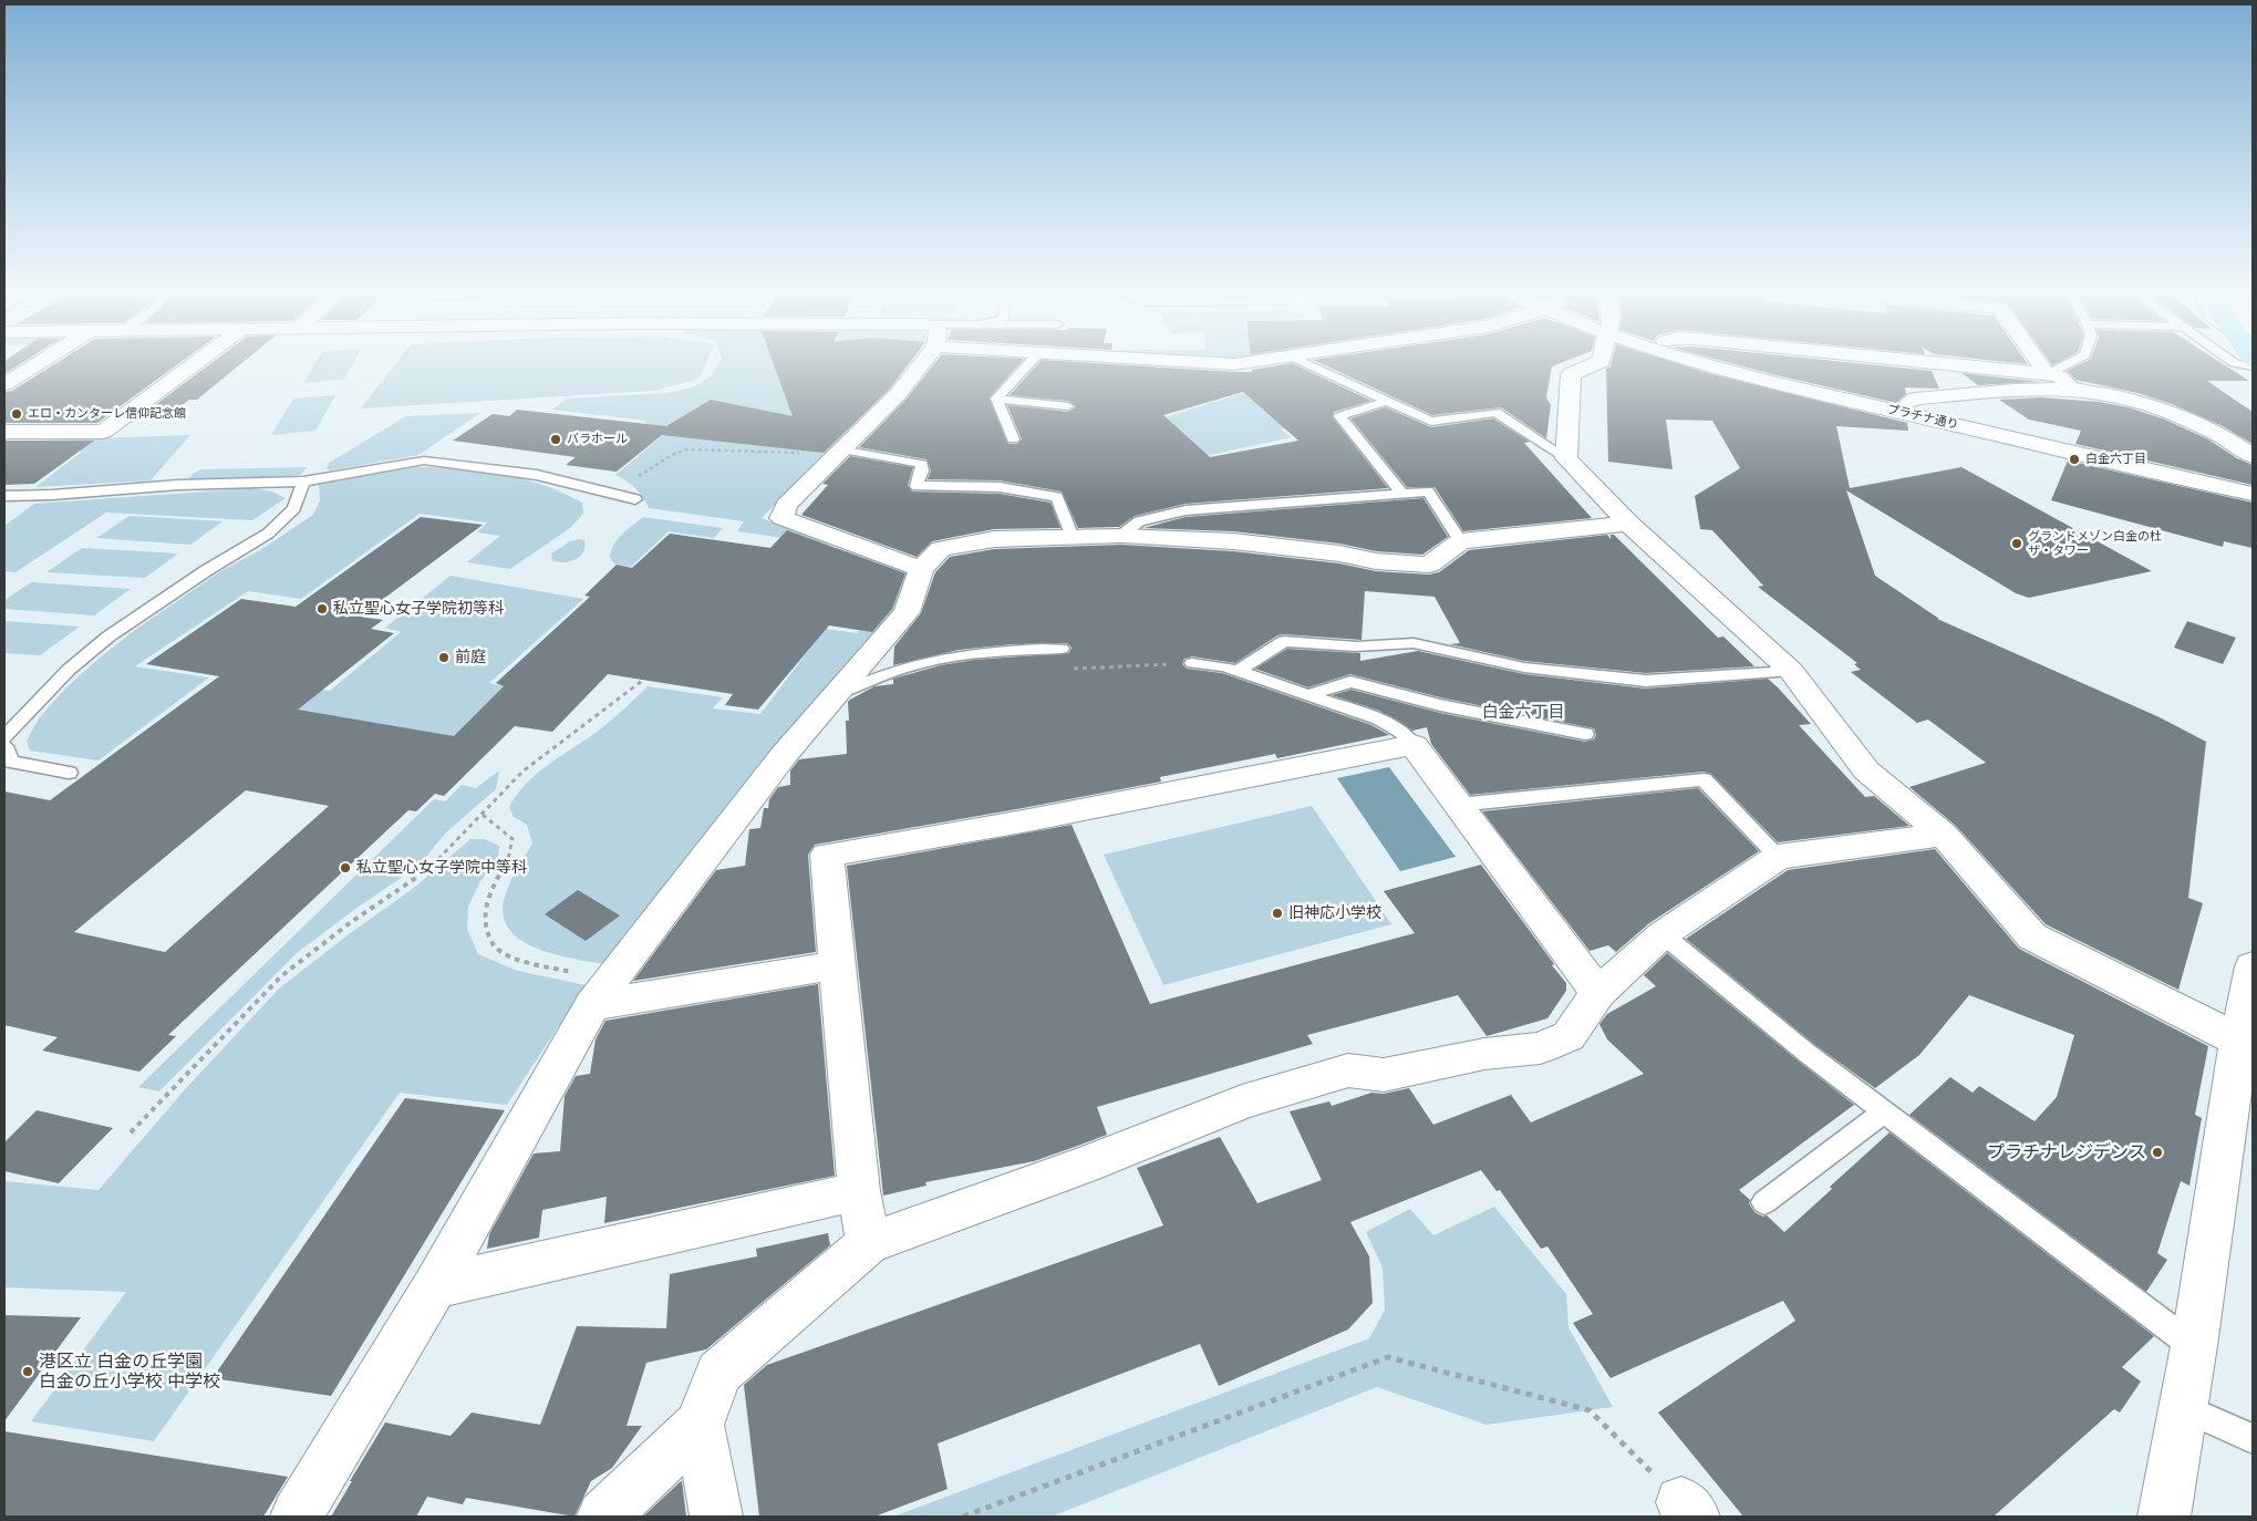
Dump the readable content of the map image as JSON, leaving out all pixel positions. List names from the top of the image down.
{
  "streets": {
    "street": ["プラチナ通り"]
  },
  "districts": ["白金六丁目"],
  "places": [
    "エロ・カンターレ信仰記念館",
    "バラホール",
    "白金六丁目",
    "グランドメゾン白金の杜 ザ・タワー",
    "私立聖心女子学院初等科",
    "前庭",
    "私立聖心女子学院中等科",
    "旧神応小学校",
    "プラチナレジデンス",
    "港区立 白金の丘学園 白金の丘小学校 中学校"
  ]
}
